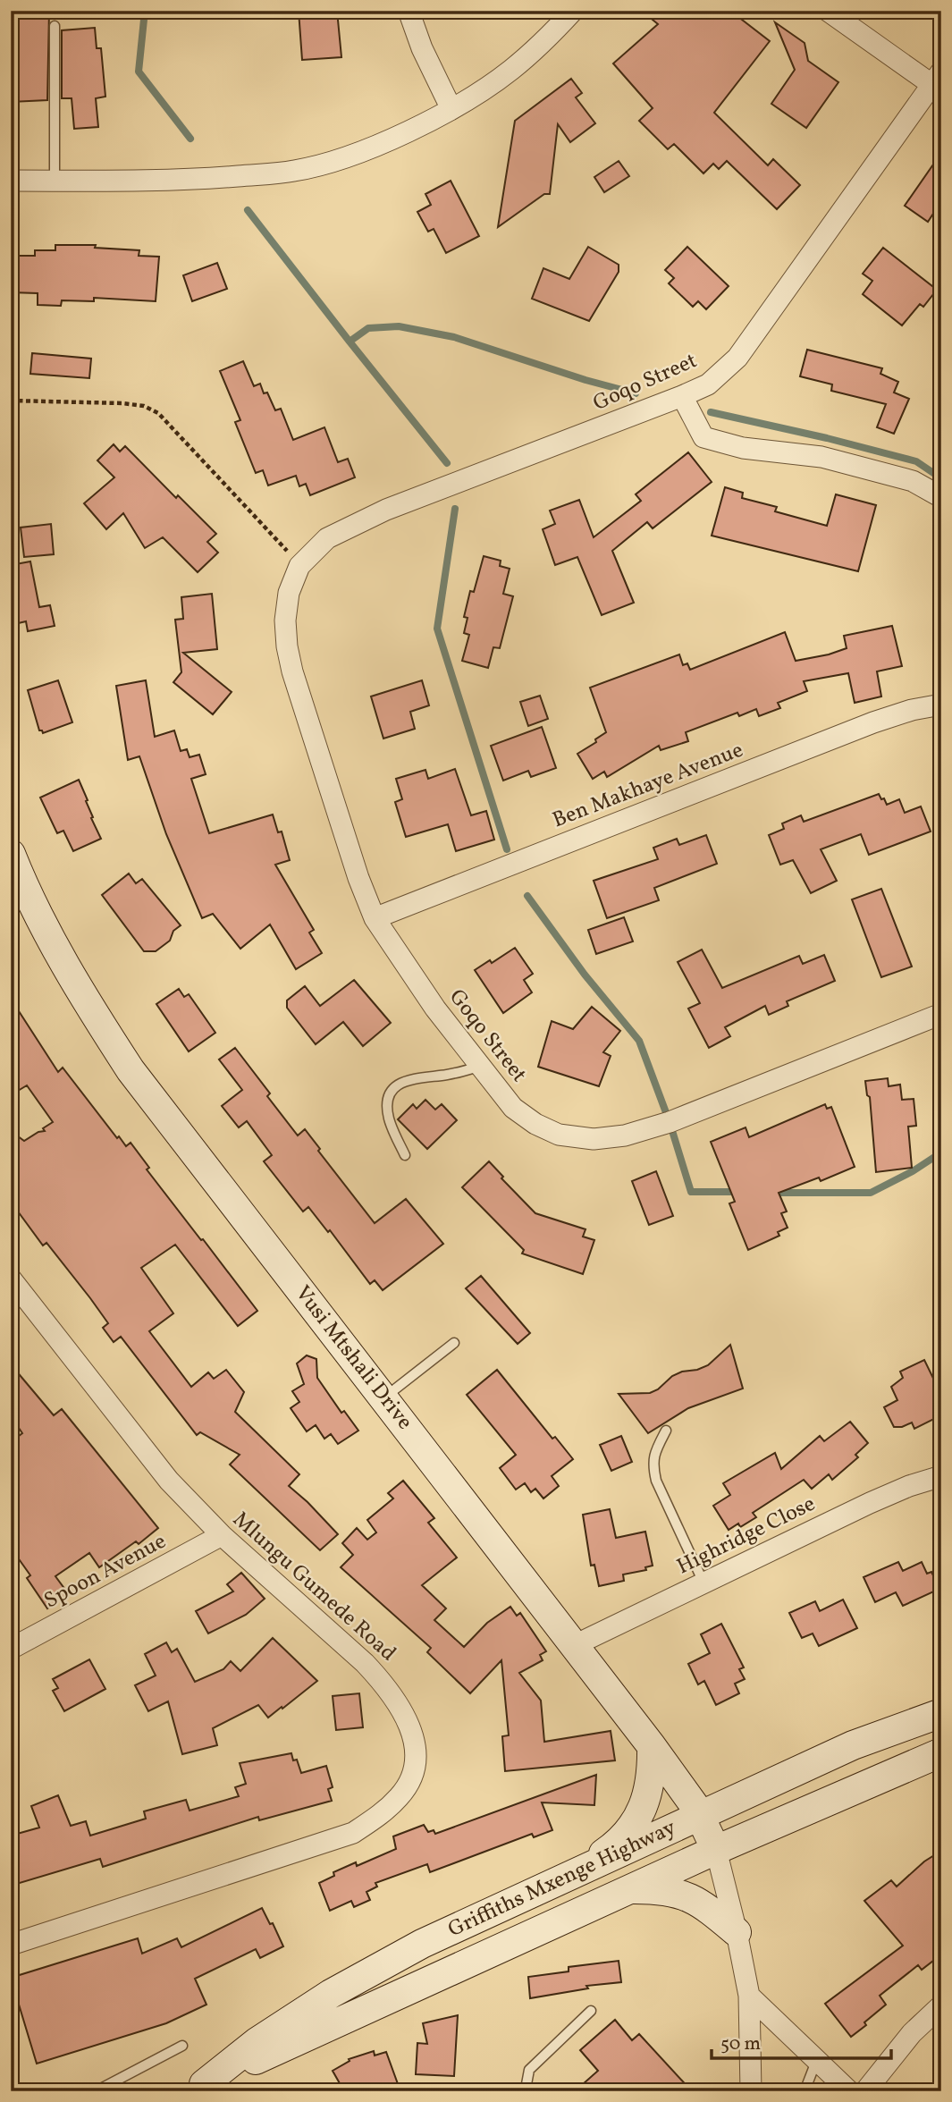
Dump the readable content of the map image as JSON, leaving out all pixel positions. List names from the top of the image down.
{
  "streets": {
    "street": [
      "Goqo Street",
      "Ben Makhaye Avenue",
      "Vusi Mtshali Drive",
      "Highridge Close",
      "Spoon Avenue",
      "Mlungu Gumede Road",
      "Griffiths Mxenge Highway"
    ]
  },
  "crossings": [
    ["Goqo Street", "Ben Makhaye Avenue"],
    ["Vusi Mtshali Drive", "Highridge Close"],
    ["Vusi Mtshali Drive", "Griffiths Mxenge Highway"],
    ["Spoon Avenue", "Mlungu Gumede Road"]
  ],
  "scale_bar": "50 m"
}
